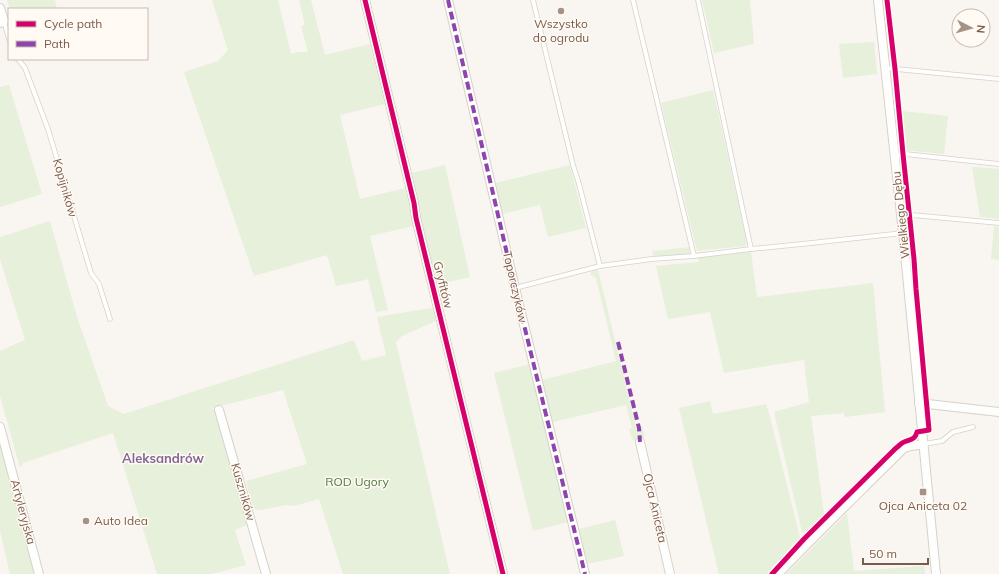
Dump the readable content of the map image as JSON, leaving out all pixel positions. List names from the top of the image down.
{
  "streets": {
    "street": [
      "Wielkiego Dębu",
      "Gryfitów",
      "Toporczyków",
      "Kuszników",
      "Ojca Aniceta",
      "Artyleryjska"
    ],
    "lane": ["Kopijników"]
  },
  "districts": ["Aleksandrów"],
  "parks": ["ROD Ugory"],
  "places": {
    "other": ["Wszystko do ogrodu", "Auto Idea"],
    "transit": ["Ojca Aniceta 02"]
  },
  "legend": ["Cycle path", "Path"],
  "scale_bar": "50 m",
  "north": "right"
}
